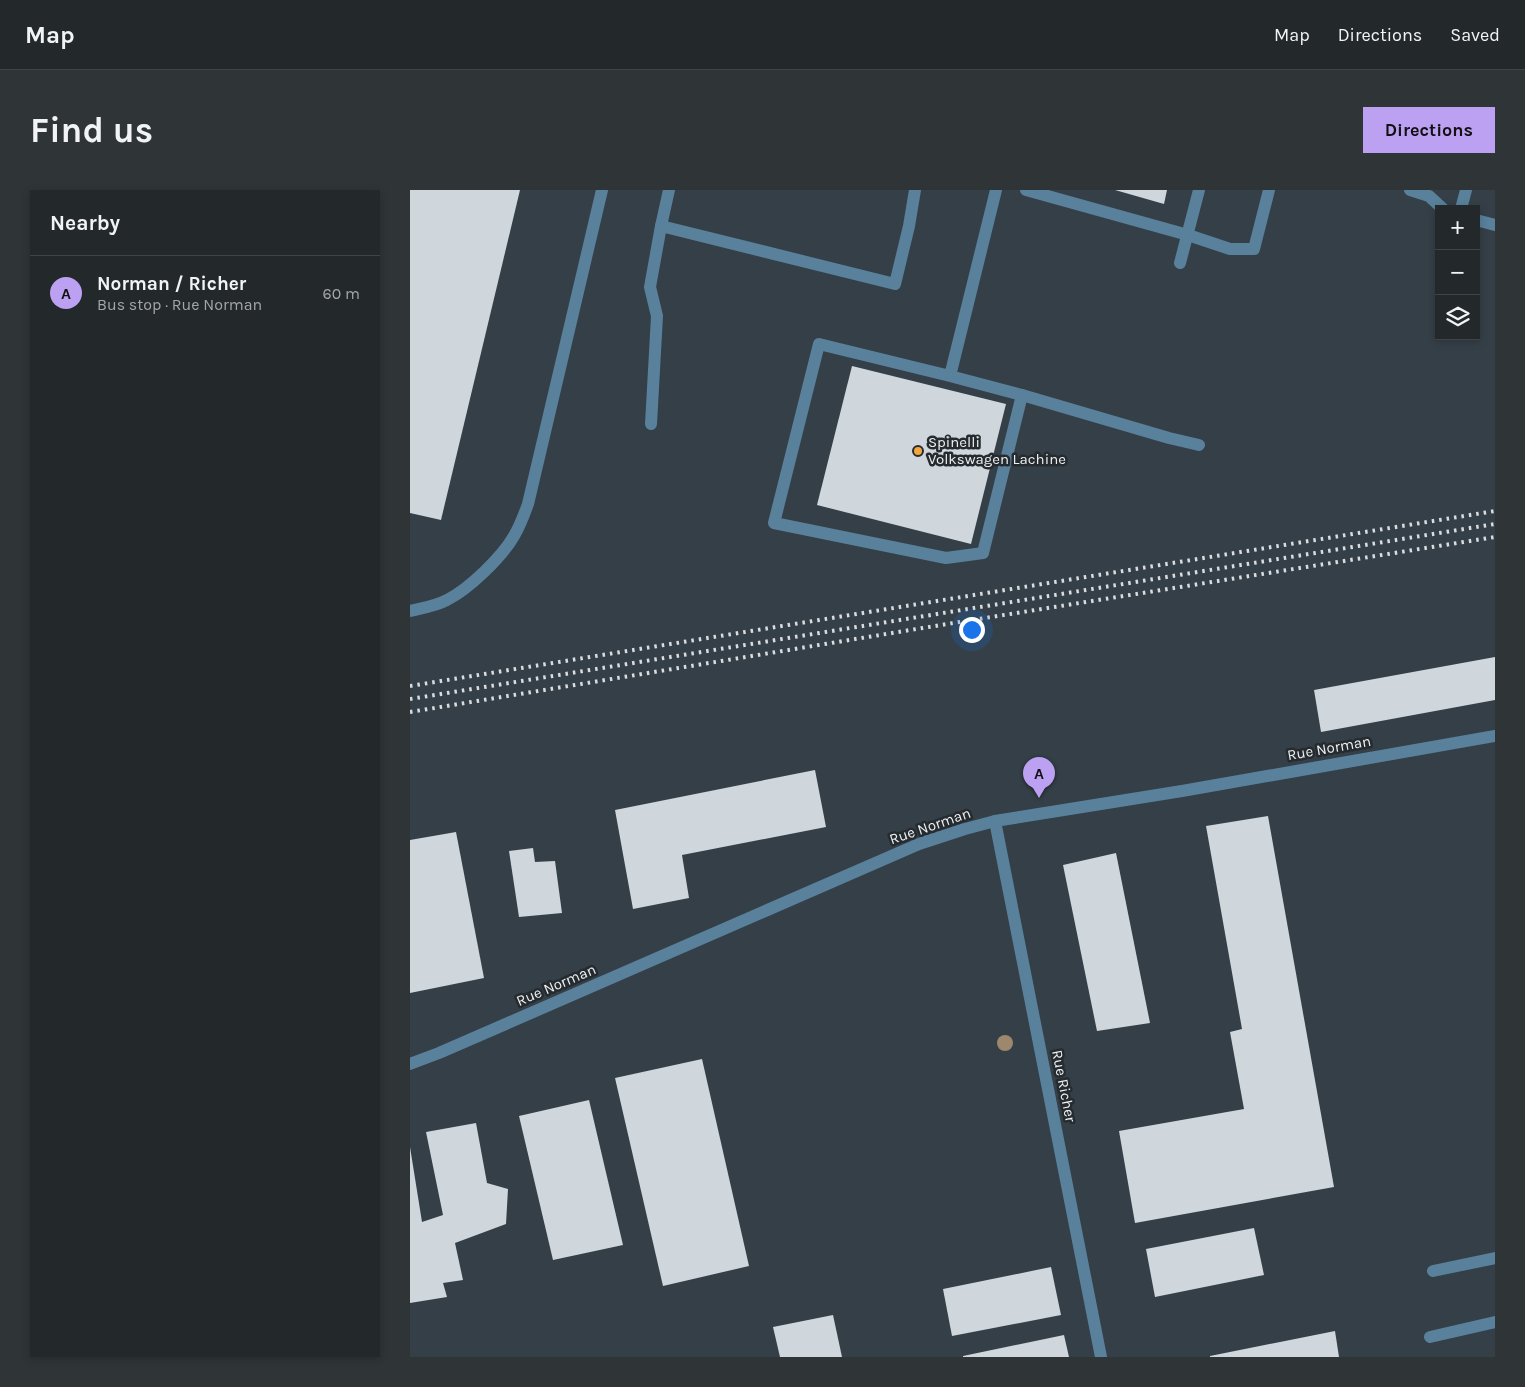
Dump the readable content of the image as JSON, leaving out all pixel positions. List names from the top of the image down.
{
  "streets": {
    "street": ["Rue Norman", "Rue Richer"]
  },
  "crossings": [
    ["Rue Norman", "Rue Richer"]
  ],
  "places": ["Spinelli Volkswagen Lachine"],
  "page": {
    "header": "Map",
    "nav": ["Map", "Directions", "Saved"],
    "buttons": "Directions",
    "title": "Find us",
    "heading": "Nearby",
    "map_buttons": ["+", "−"],
    "list": [
      {
        "mark": "A",
        "name": "Norman / Richer",
        "note": "Bus stop · Rue Norman",
        "value": "60 m"
      }
    ],
    "pins": "A"
  }
}
